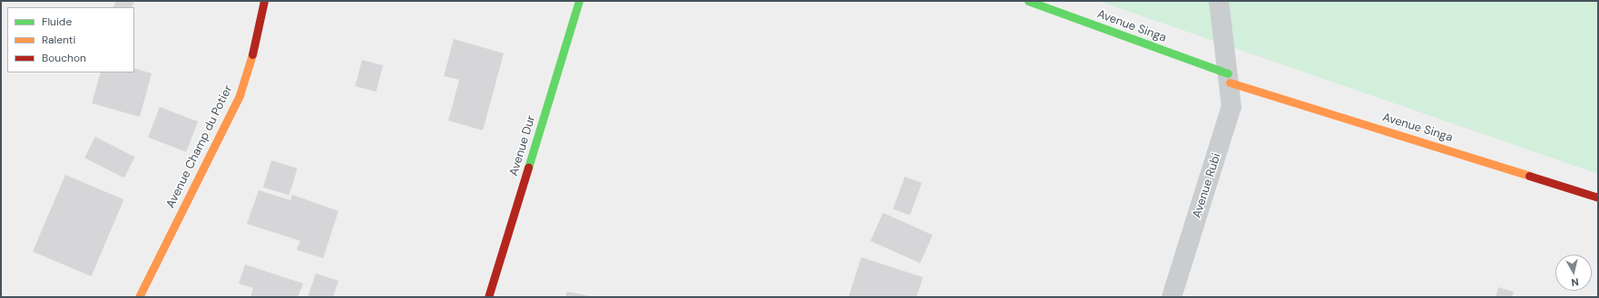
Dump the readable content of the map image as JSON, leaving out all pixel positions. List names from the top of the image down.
{
  "streets": {
    "street": [
      "Avenue Singa",
      "Avenue Dur",
      "Avenue Champ du Potier",
      "Avenue Rubi"
    ]
  },
  "crossings": [
    ["Avenue Singa", "Avenue Rubi"]
  ],
  "legend": ["Fluide", "Ralenti", "Bouchon"],
  "north": "bottom"
}
